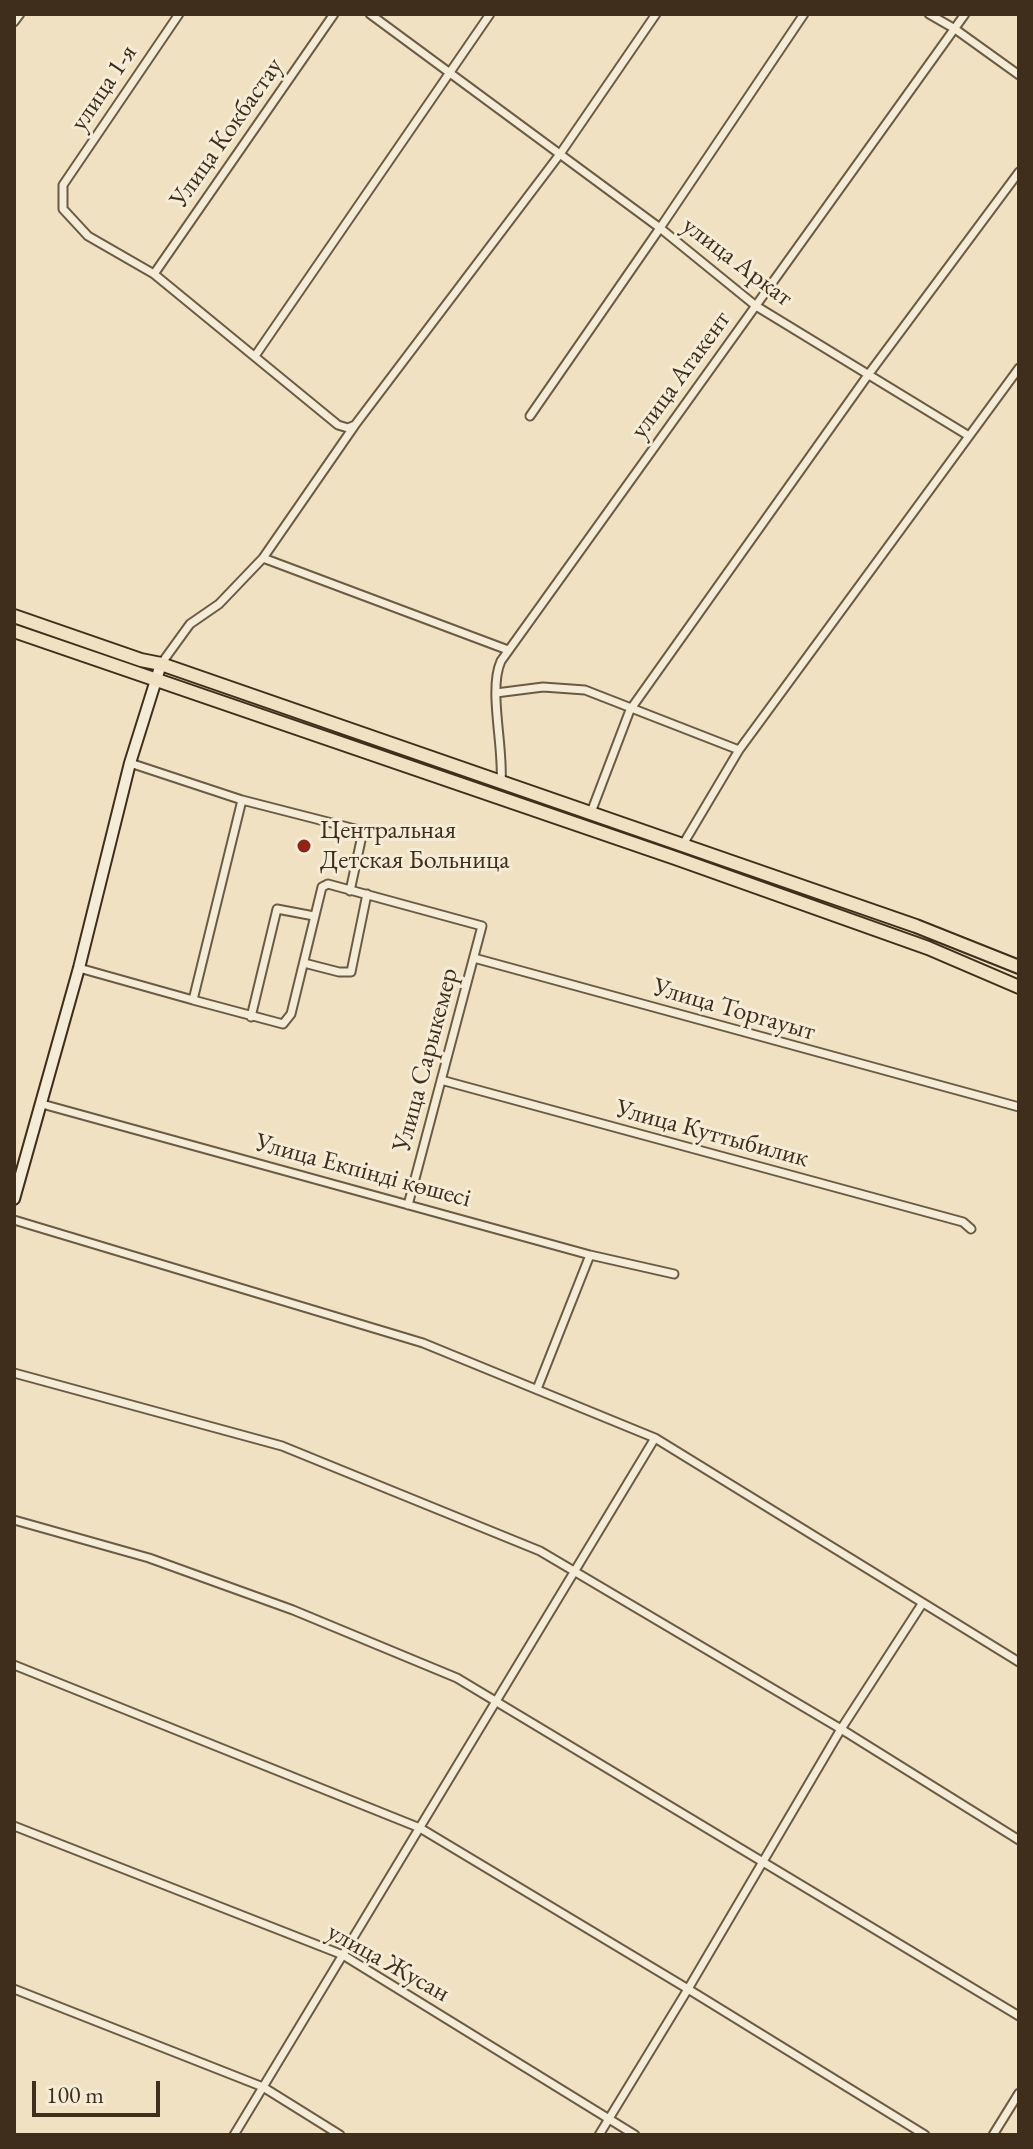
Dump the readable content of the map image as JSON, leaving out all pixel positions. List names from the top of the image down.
{
  "streets": {
    "street": [
      "улица 1-я",
      "Улица Кокбастау",
      "улица Аркат",
      "улица Атакент",
      "Улица Торгауыт",
      "Улица Сарыкемер",
      "Улица Куттыбилик",
      "Улица Екпінді көшесі",
      "улица Жусан"
    ]
  },
  "crossings": [
    ["улица 1-я", "Улица Кокбастау"],
    ["улица Аркат", "улица Атакент"],
    ["Улица Торгауыт", "Улица Сарыкемер"],
    ["Улица Сарыкемер", "Улица Куттыбилик"],
    ["Улица Сарыкемер", "Улица Екпінді көшесі"]
  ],
  "places": ["Центральная Детская Больница"],
  "scale_bar": "100 m"
}
